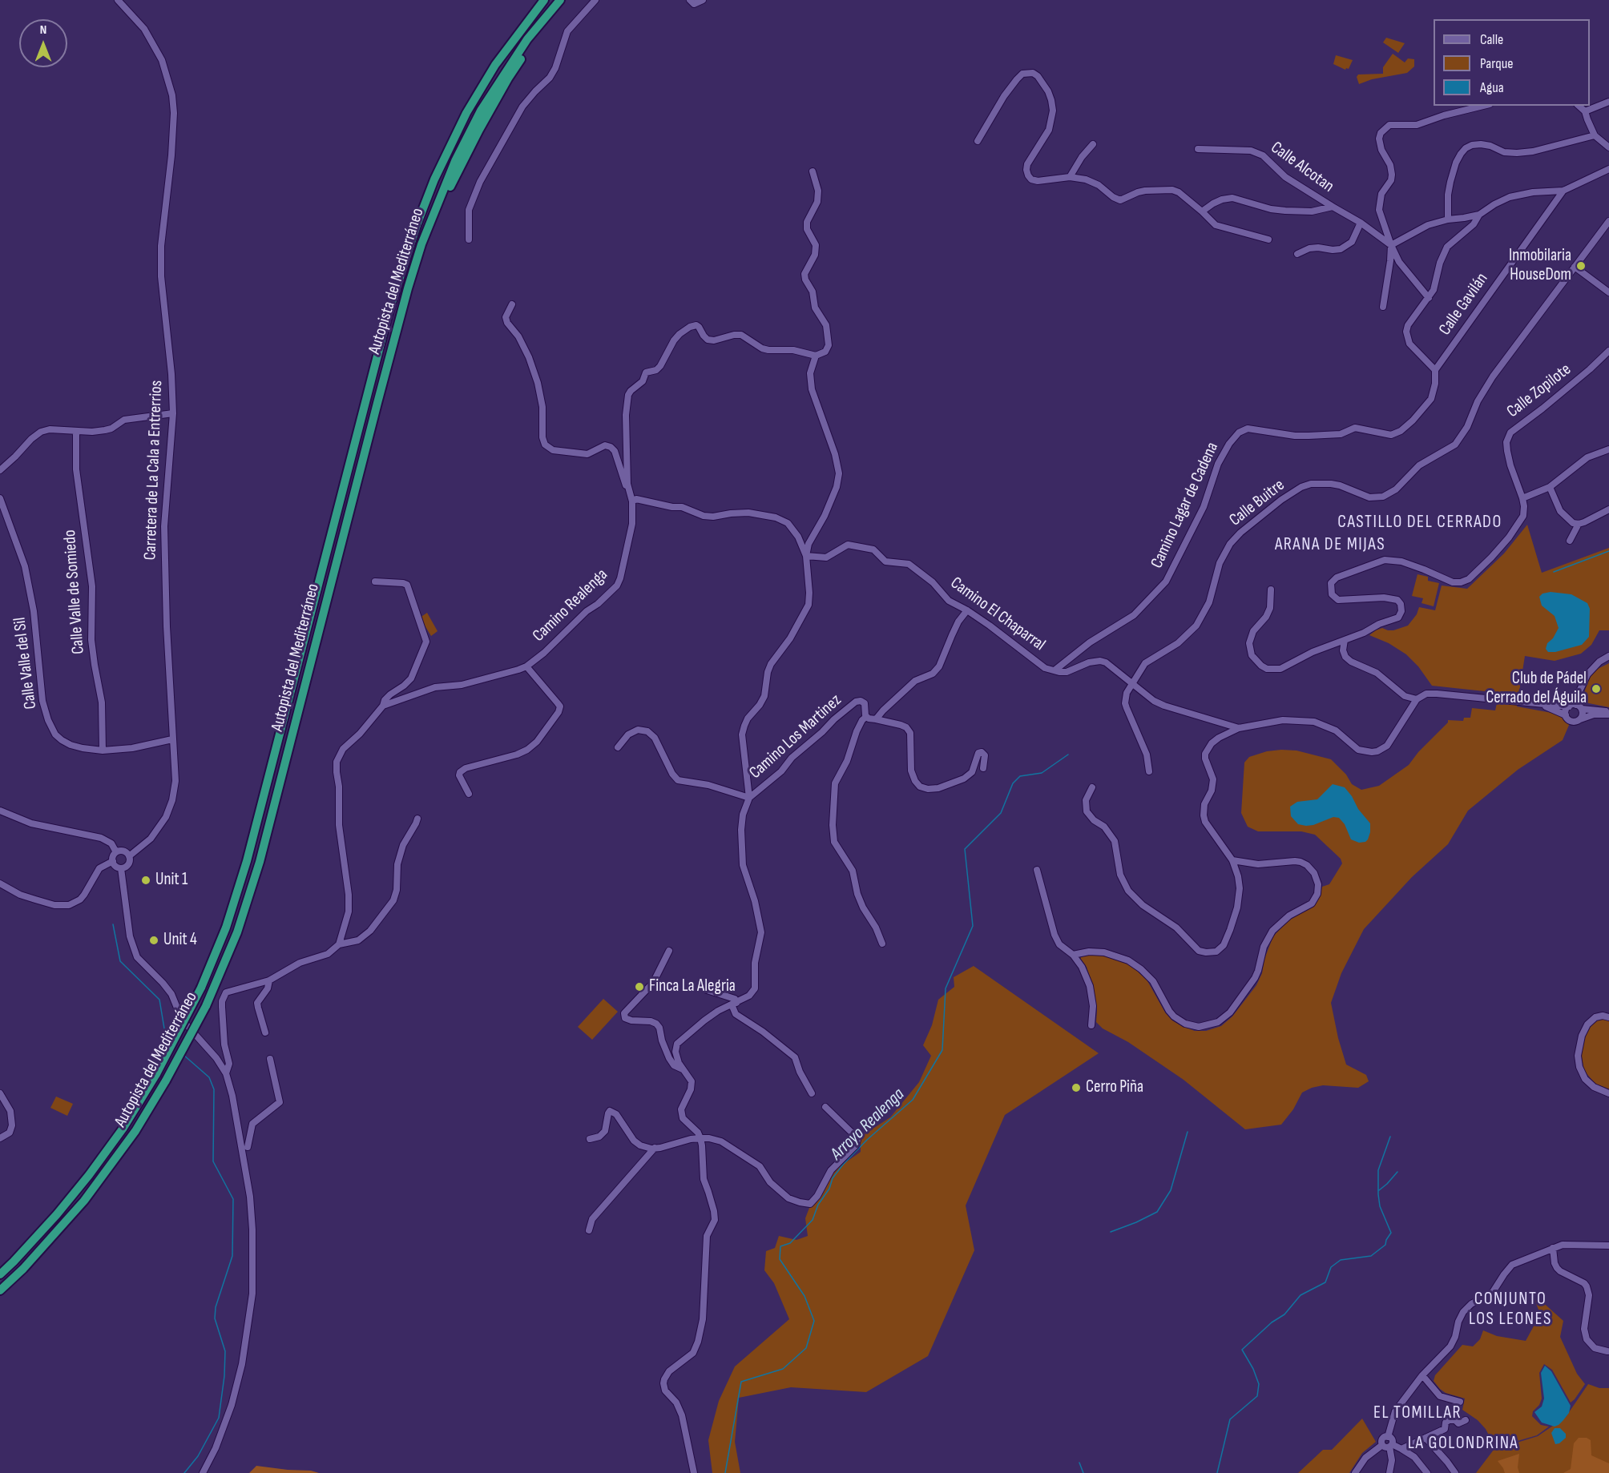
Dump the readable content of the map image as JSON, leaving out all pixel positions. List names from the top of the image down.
{
  "streets": {
    "highway": ["Autopista del Mediterráneo"],
    "street": [
      "Calle Alcotan",
      "Calle Gavilán",
      "Calle Zopilote",
      "Carretera de La Cala a Entrerrios",
      "Calle Buitre",
      "Camino Lagar de Cadena",
      "Calle Valle de Somiedo",
      "Camino Realenga",
      "Camino El Chaparral",
      "Calle Valle del Sil",
      "Camino Los Martinez"
    ]
  },
  "crossings": [
    ["Calle Gavilán", "Camino Lagar de Cadena"],
    ["Carretera de La Cala a Entrerrios", "Calle Valle del Sil"],
    ["Calle Buitre", "Camino El Chaparral"],
    ["Camino Lagar de Cadena", "Camino El Chaparral"],
    ["Calle Valle de Somiedo", "Calle Valle del Sil"]
  ],
  "districts": [
    "CASTILLO DEL CERRADO",
    "ARANA DE MIJAS",
    "CONJUNTO LOS LEONES",
    "EL TOMILLAR",
    "LA GOLONDRINA"
  ],
  "water": ["Arroyo Realenga"],
  "places": [
    "Inmobilaria HouseDom",
    "Club de Pádel Cerrado del Águila",
    "Unit 1",
    "Unit 4",
    "Finca La Alegria",
    "Cerro Piña"
  ],
  "legend": ["Calle", "Parque", "Agua"],
  "north": "top"
}
